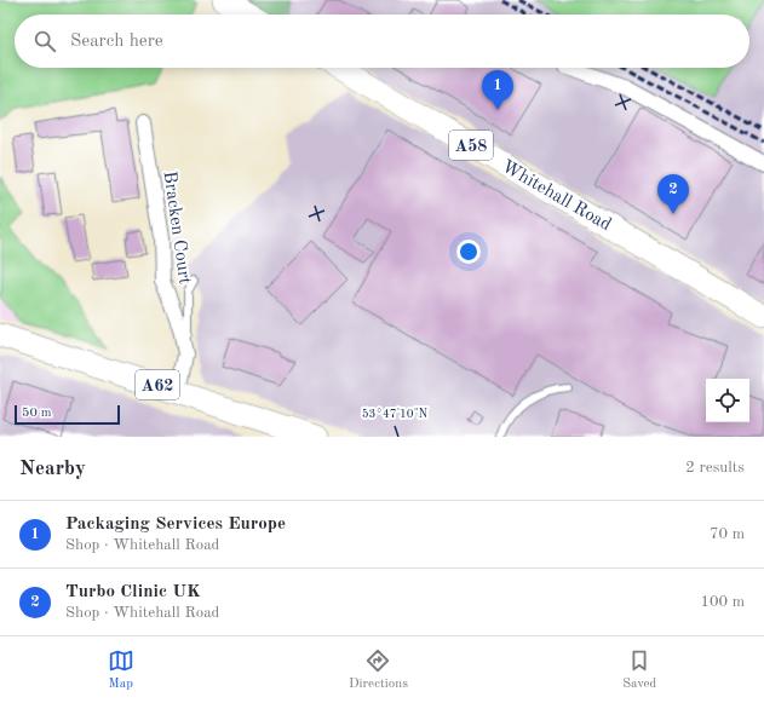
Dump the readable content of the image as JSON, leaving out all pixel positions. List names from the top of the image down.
{
  "streets": {
    "main road": ["A58", "Whitehall Road", "A62"],
    "street": ["Bracken Court"]
  },
  "crossings": [
    ["Bracken Court", "A62"]
  ],
  "scale_bar": "50 m",
  "page": {
    "search": "Search here",
    "pins": ["1", "2"],
    "scale": "50 m",
    "heading": ["Nearby", "2 results"],
    "list": [
      {
        "mark": "1",
        "name": "Packaging Services Europe",
        "note": "Shop · Whitehall Road",
        "value": "70 m"
      },
      {
        "mark": "2",
        "name": "Turbo Clinic UK",
        "note": "Shop · Whitehall Road",
        "value": "100 m"
      }
    ],
    "nav": ["Map", "Directions", "Saved"]
  },
  "coordinates": ["53°47'10\"N"]
}
